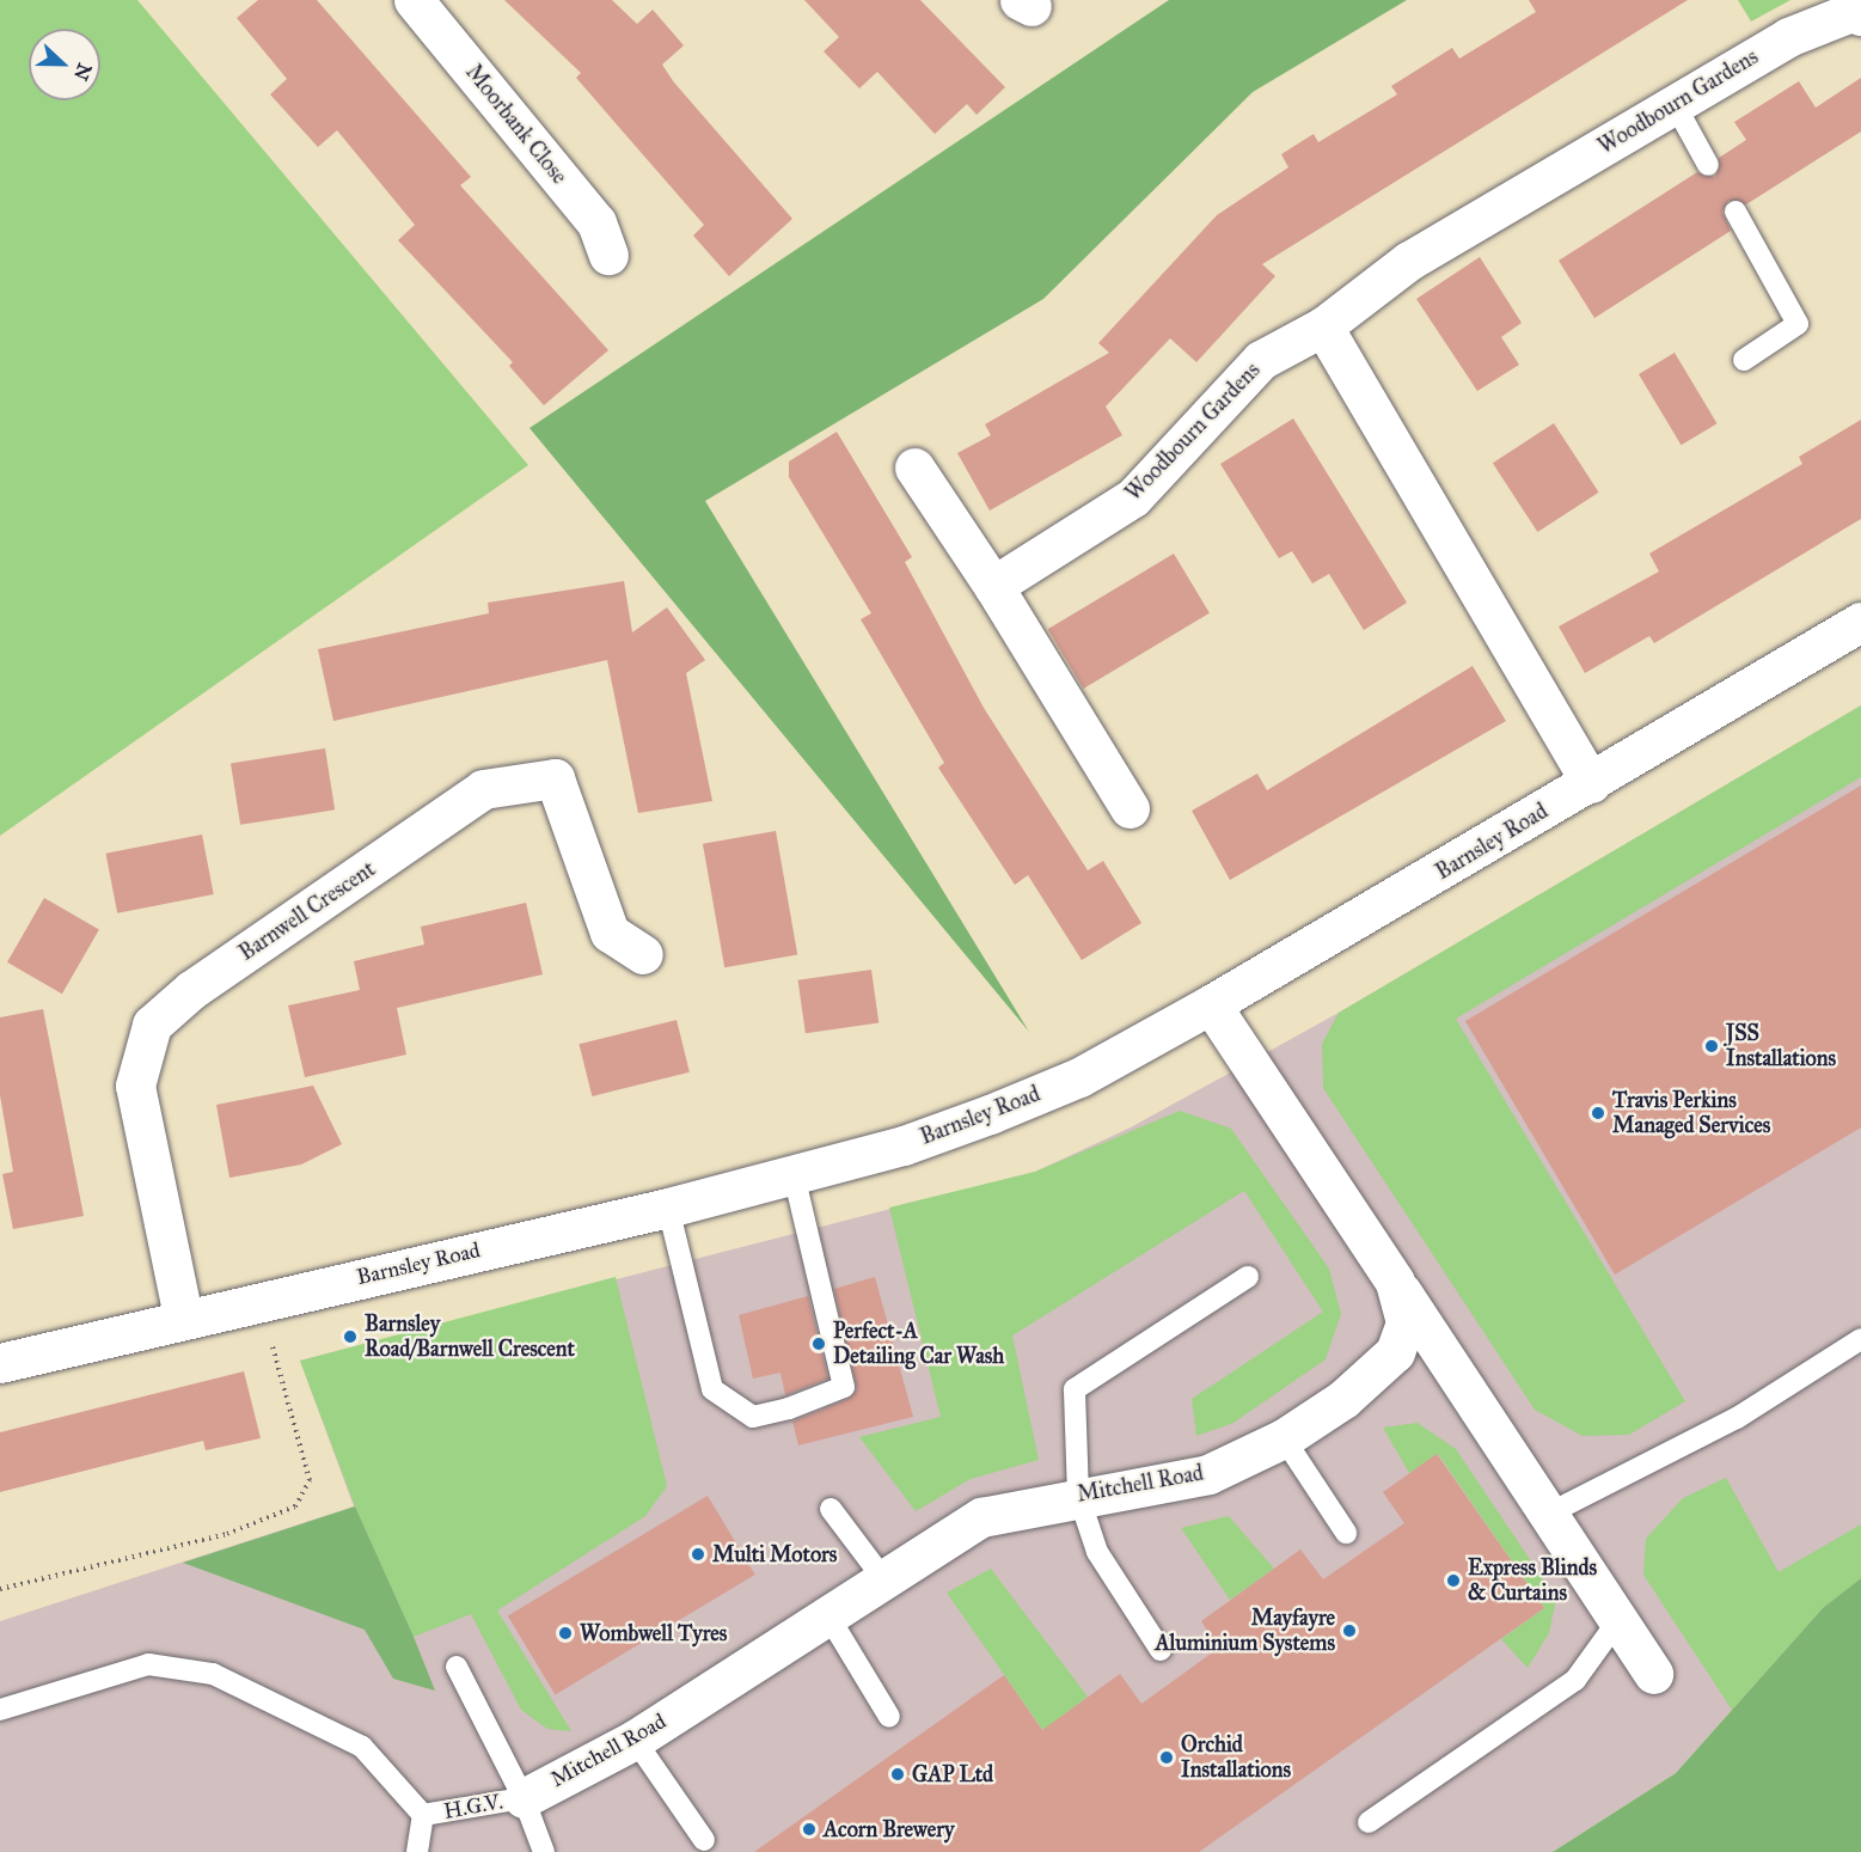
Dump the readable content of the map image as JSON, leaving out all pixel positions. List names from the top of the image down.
{
  "streets": {
    "street": [
      "Woodbourn Gardens",
      "Moorbank Close",
      "Barnsley Road",
      "Barnwell Crescent",
      "Mitchell Road"
    ],
    "lane": ["H.G.V."]
  },
  "crossings": [
    ["Barnsley Road", "Barnwell Crescent"],
    ["Barnsley Road", "Mitchell Road"],
    ["Mitchell Road", "H.G.V."]
  ],
  "places": [
    "JSS Installations",
    "Travis Perkins Managed Services",
    "Barnsley Road/Barnwell Crescent",
    "Perfect-A Detailing Car Wash",
    "Multi Motors",
    "Express Blinds & Curtains",
    "Mayfayre Aluminium Systems",
    "Wombwell Tyres",
    "Orchid Installations",
    "GAP Ltd",
    "Acorn Brewery"
  ],
  "north": "right"
}
